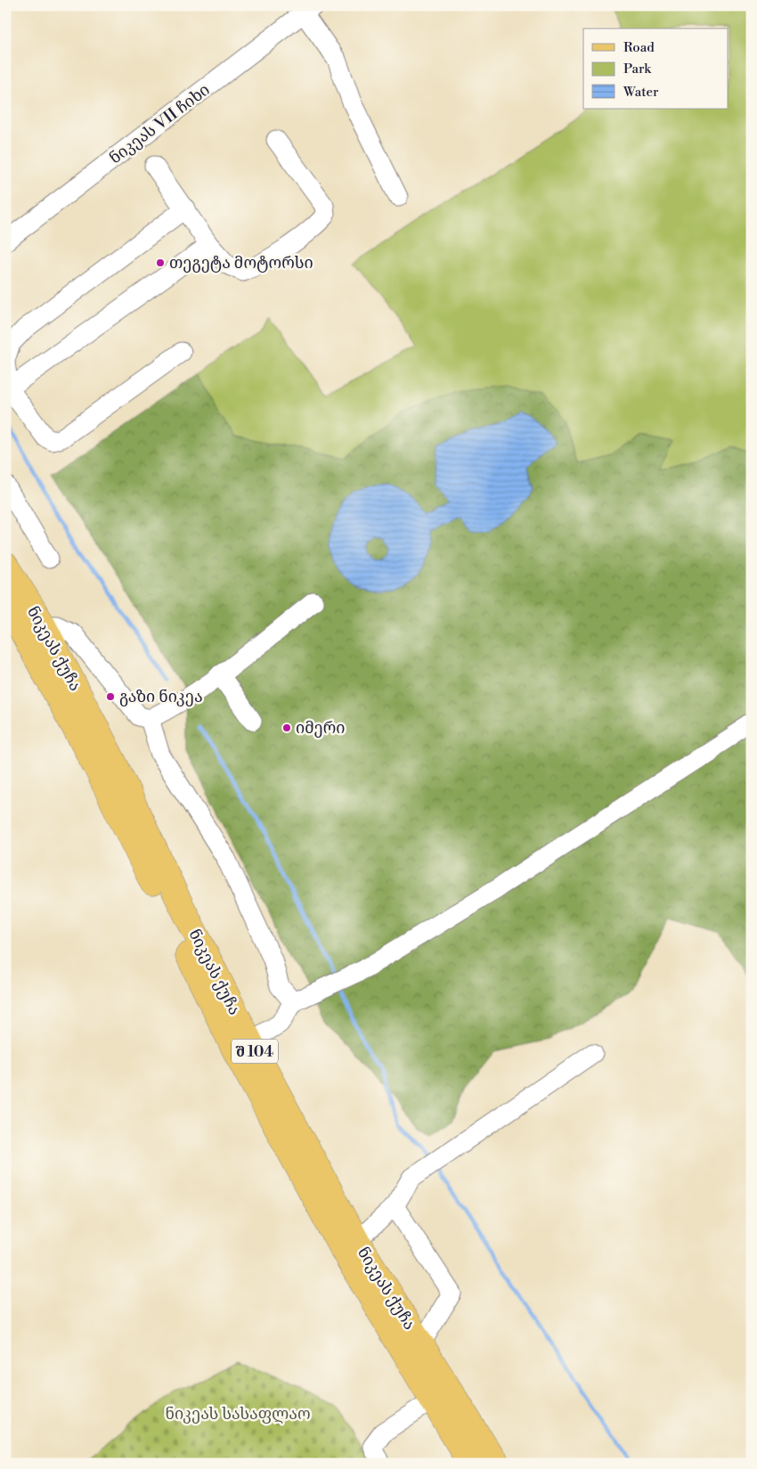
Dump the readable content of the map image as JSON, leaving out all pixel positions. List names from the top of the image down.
{
  "streets": {
    "main road": ["ნიკეას ქუჩა", "შ 104"],
    "street": ["ნიკეას VII ჩიხი"]
  },
  "parks": ["ნიკეას სასაფლაო"],
  "places": ["თეგეტა მოტორსი", "გაზი ნიკეა", "იმერი"],
  "legend": ["Road", "Park", "Water"]
}
